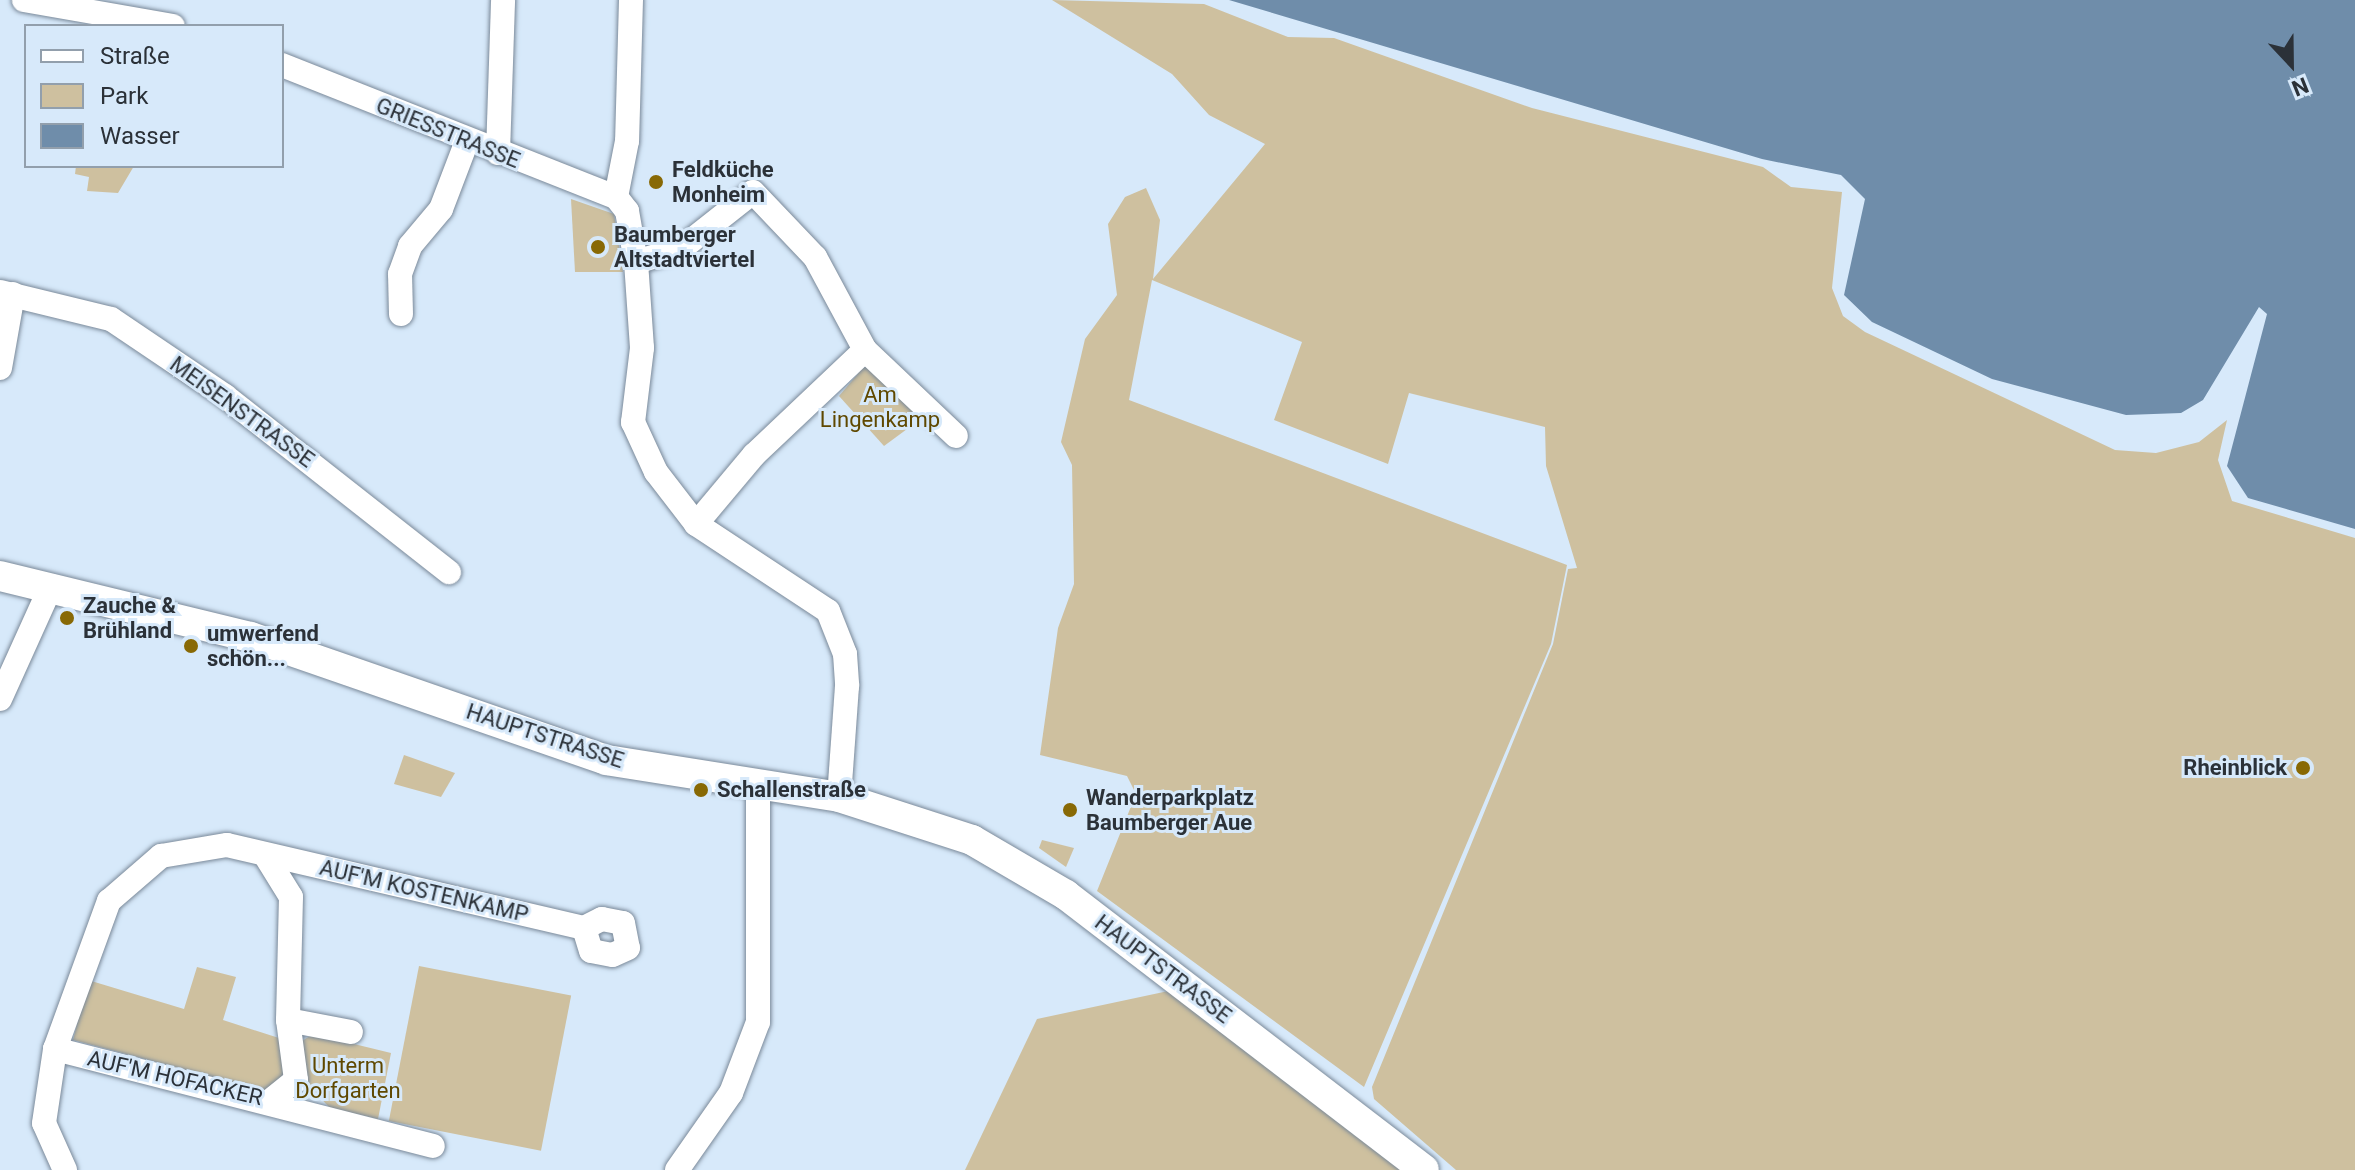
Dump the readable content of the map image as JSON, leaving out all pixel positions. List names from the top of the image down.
{
  "streets": {
    "street": [
      "GRIESSTRASSE",
      "MEISENSTRASSE",
      "HAUPTSTRASSE",
      "AUF'M KOSTENKAMP",
      "AUF'M HOFACKER"
    ]
  },
  "parks": ["Am Lingenkamp", "Unterm Dorfgarten"],
  "places": [
    "Feldküche Monheim",
    "Baumberger Altstadtviertel",
    "Zauche & Brühland",
    "umwerfend schön...",
    "Rheinblick",
    "Schallenstraße",
    "Wanderparkplatz Baumberger Aue"
  ],
  "legend": ["Straße", "Park", "Wasser"],
  "north": "bottom"
}
